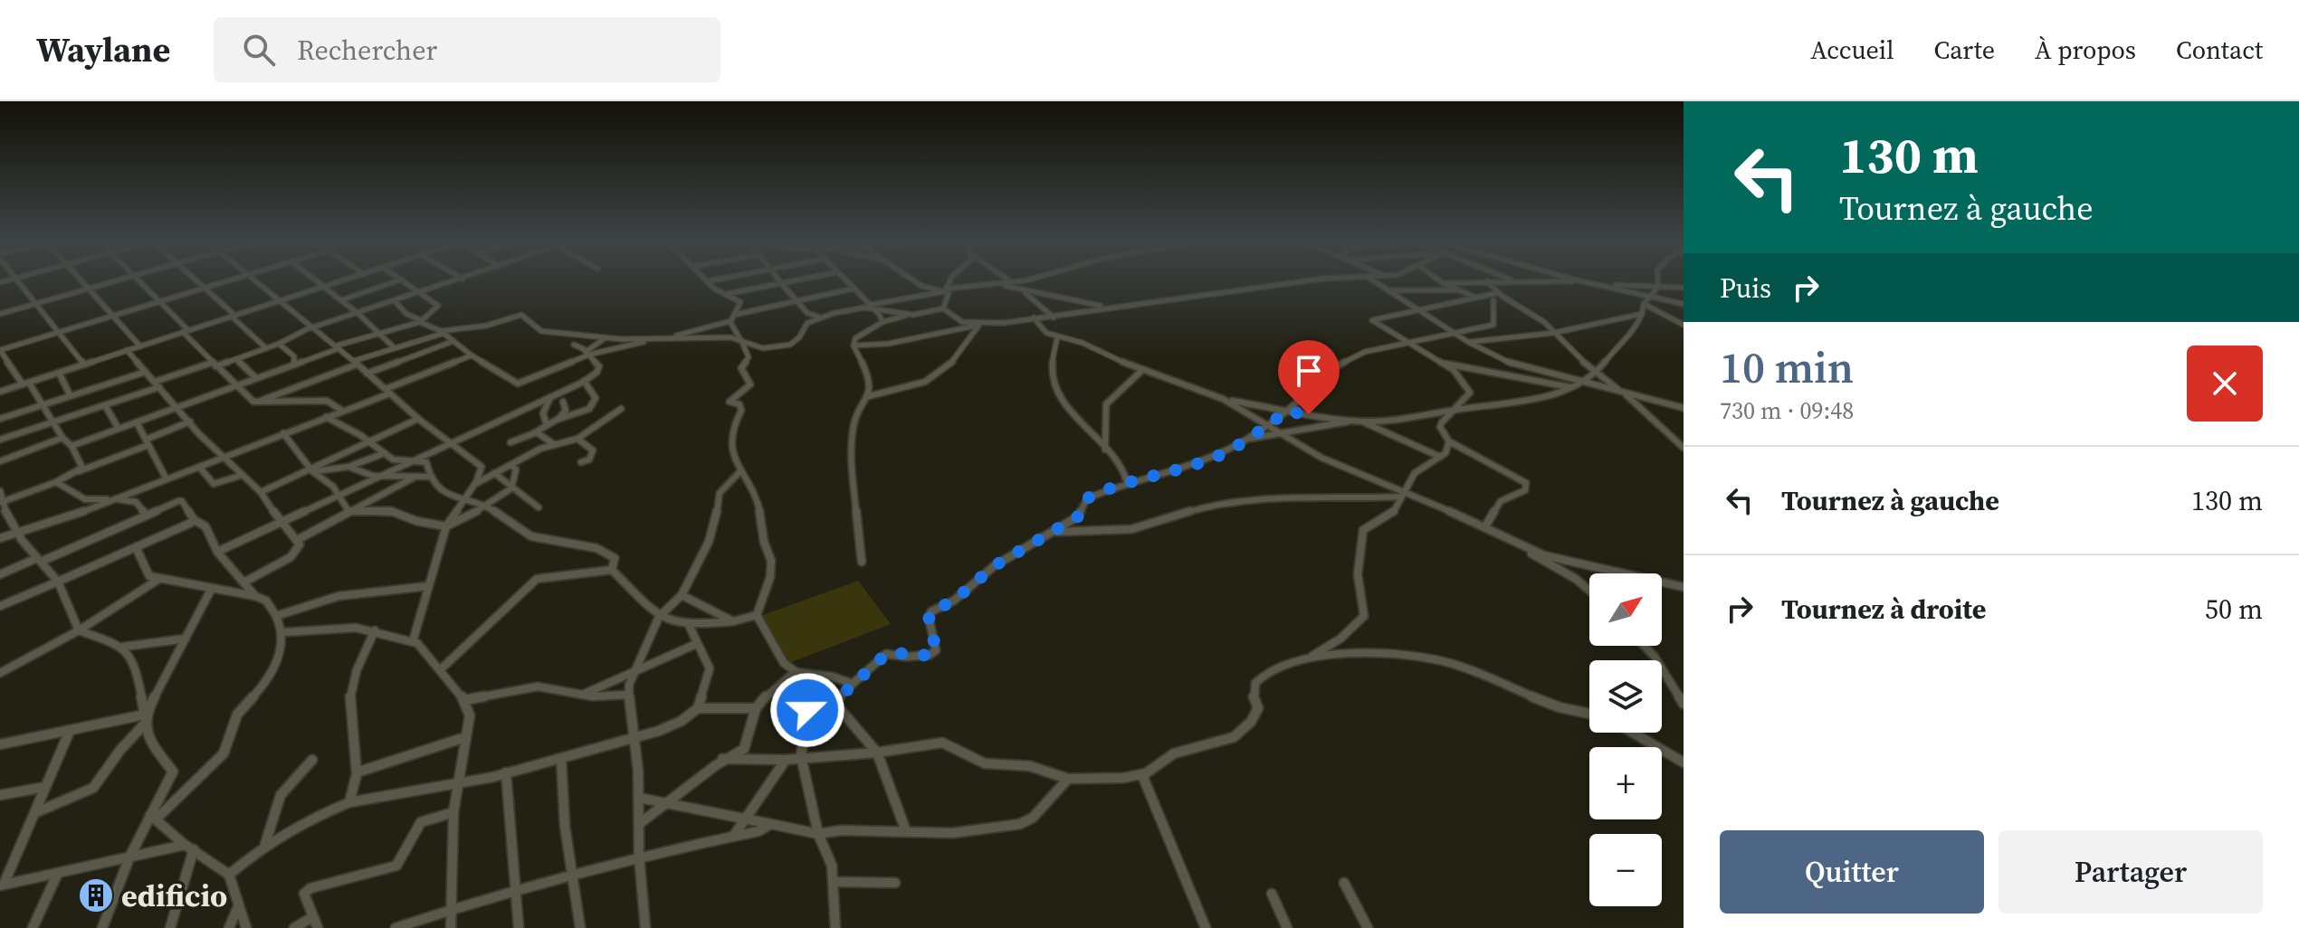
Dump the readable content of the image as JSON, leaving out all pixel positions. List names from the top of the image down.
{
  "places": {
    "building": ["edificio"]
  },
  "north": "top right",
  "page": {
    "header": "Waylane",
    "search": "Rechercher",
    "nav": [
      "Accueil",
      "Carte",
      "À propos",
      "Contact"
    ],
    "turn": ["130 m", "Tournez à gauche"],
    "then": "Puis",
    "heading": ["10 min", "730 m · 09:48"],
    "list": [
      {
        "name": "Tournez à gauche",
        "value": "130 m"
      },
      {
        "name": "Tournez à droite",
        "value": "50 m"
      }
    ],
    "map_buttons": ["+", "−"],
    "buttons": ["Quitter", "Partager"]
  }
}
